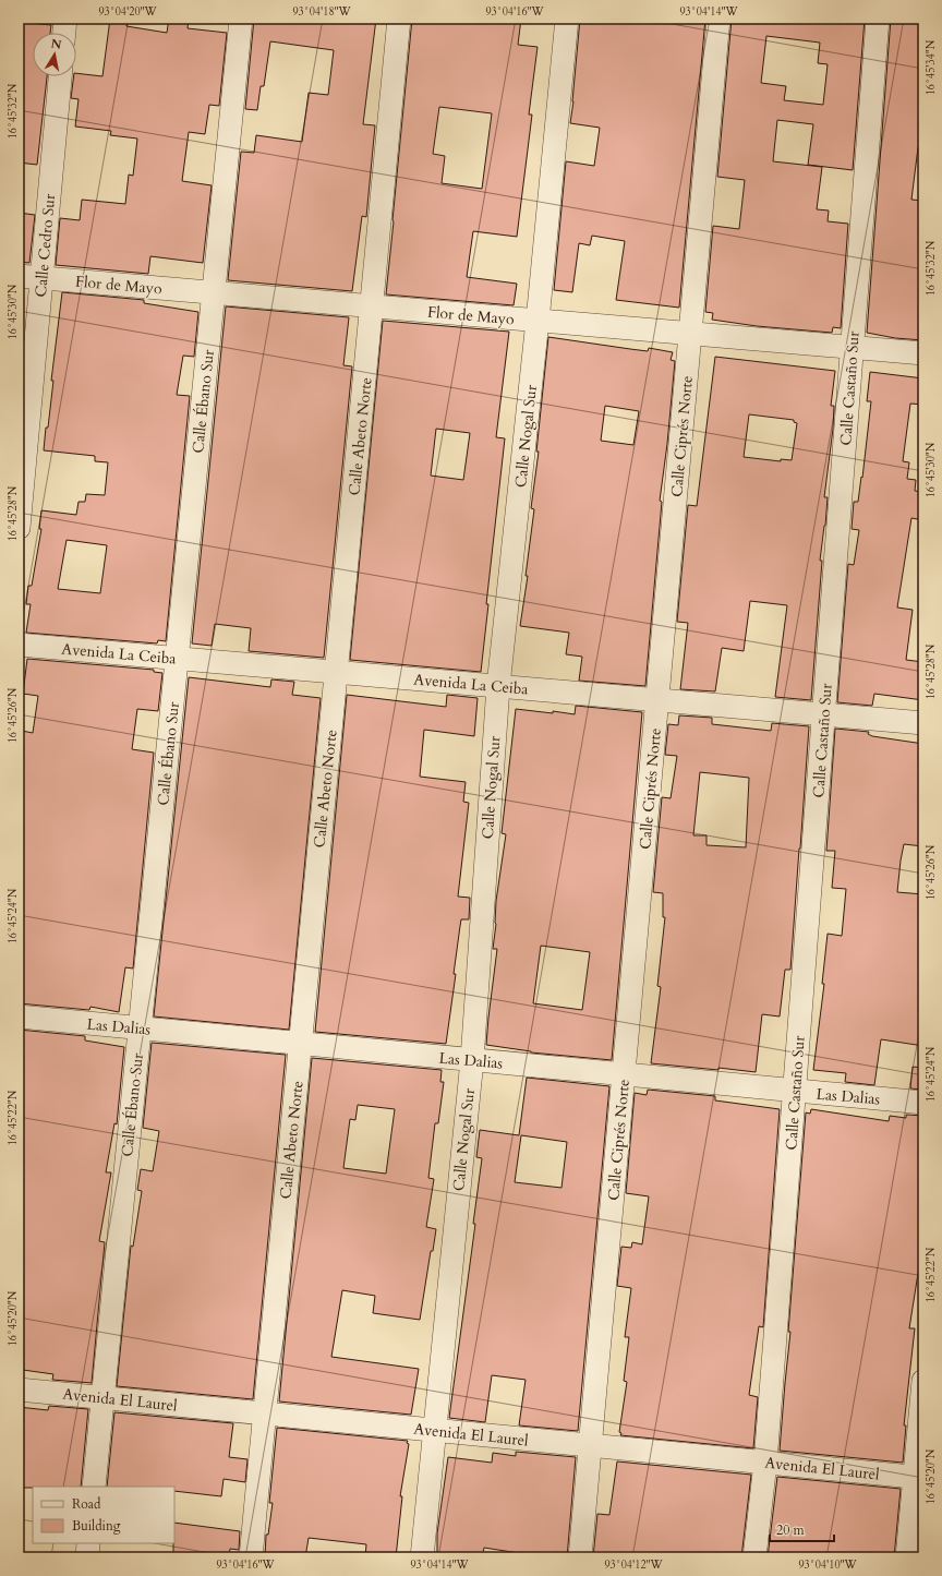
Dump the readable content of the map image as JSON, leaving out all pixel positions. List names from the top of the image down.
{
  "streets": {
    "street": [
      "Calle Cedro Sur",
      "Flor de Mayo",
      "Calle Castaño Sur",
      "Calle Ébano Sur",
      "Calle Abeto Norte",
      "Calle Nogal Sur",
      "Calle Ciprés Norte",
      "Avenida La Ceiba",
      "Las Dalias",
      "Avenida El Laurel"
    ]
  },
  "crossings": [
    ["Calle Cedro Sur", "Flor de Mayo"],
    ["Flor de Mayo", "Calle Castaño Sur"],
    ["Flor de Mayo", "Calle Ébano Sur"],
    ["Flor de Mayo", "Calle Abeto Norte"],
    ["Flor de Mayo", "Calle Nogal Sur"],
    ["Flor de Mayo", "Calle Ciprés Norte"],
    ["Calle Castaño Sur", "Avenida La Ceiba"],
    ["Calle Castaño Sur", "Las Dalias"],
    ["Calle Castaño Sur", "Avenida El Laurel"],
    ["Calle Ébano Sur", "Avenida La Ceiba"],
    ["Calle Ébano Sur", "Las Dalias"],
    ["Calle Ébano Sur", "Avenida El Laurel"],
    ["Calle Abeto Norte", "Avenida La Ceiba"],
    ["Calle Abeto Norte", "Las Dalias"],
    ["Calle Abeto Norte", "Avenida El Laurel"],
    ["Calle Nogal Sur", "Avenida La Ceiba"],
    ["Calle Nogal Sur", "Las Dalias"],
    ["Calle Nogal Sur", "Avenida El Laurel"],
    ["Calle Ciprés Norte", "Avenida La Ceiba"],
    ["Calle Ciprés Norte", "Las Dalias"],
    ["Calle Ciprés Norte", "Avenida El Laurel"]
  ],
  "legend": ["Road", "Building"],
  "scale_bar": "20 m",
  "north": "top",
  "coordinates": [
    "93°04'20\"W",
    "93°04'18\"W",
    "93°04'16\"W",
    "93°04'14\"W",
    "16°45'34\"N",
    "16°45'32\"N",
    "16°45'30\"N",
    "16°45'28\"N",
    "16°45'26\"N",
    "16°45'24\"N",
    "16°45'22\"N",
    "16°45'20\"N",
    "93°04'12\"W",
    "93°04'10\"W"
  ]
}
